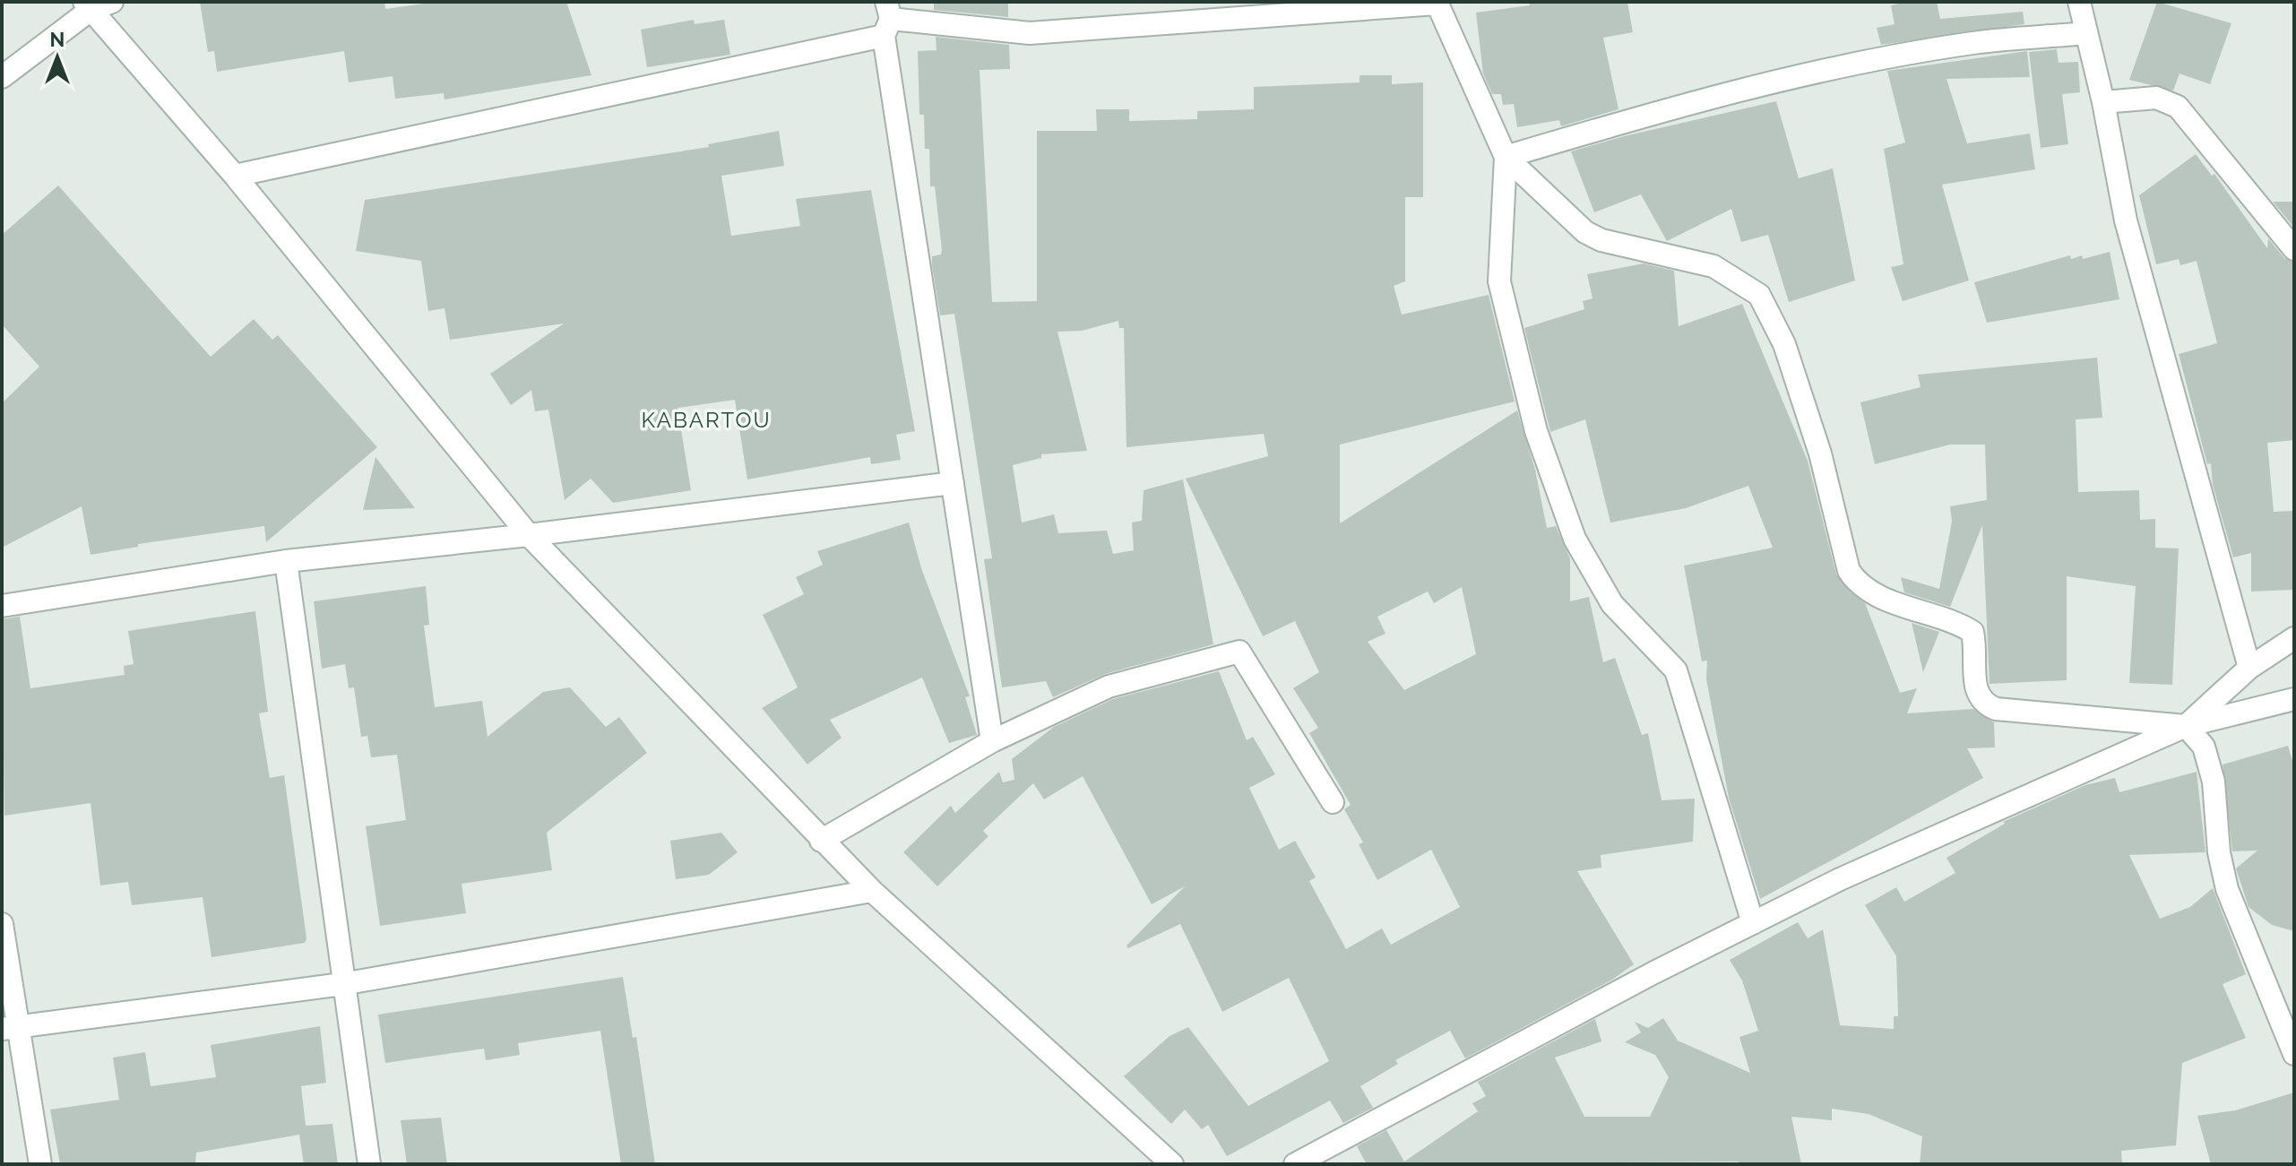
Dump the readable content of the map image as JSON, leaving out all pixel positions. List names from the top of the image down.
{
  "districts": ["KABARTOU"],
  "north": "top"
}
